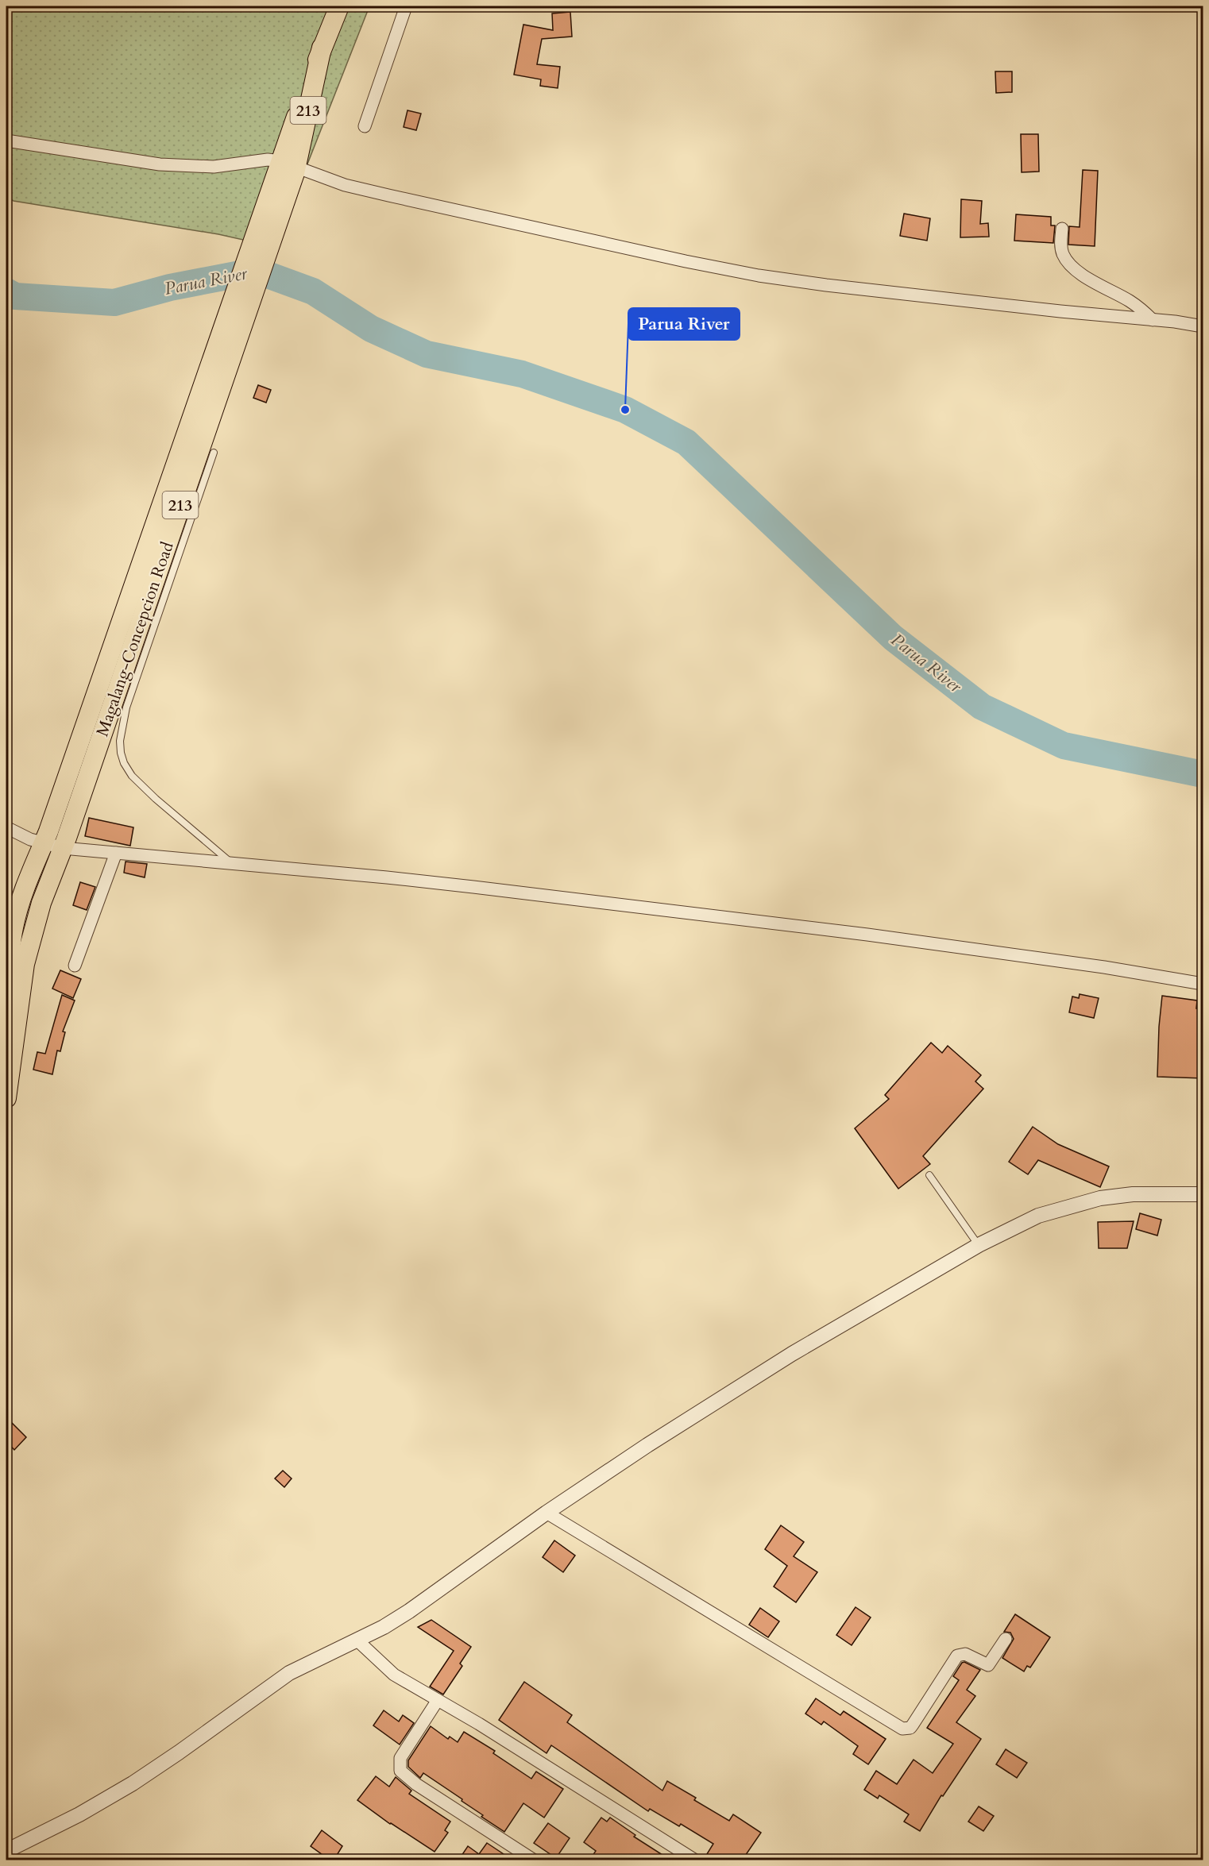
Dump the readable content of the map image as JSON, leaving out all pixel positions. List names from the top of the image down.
{
  "streets": {
    "main road": ["213", "Magalang-Concepcion Road"]
  },
  "water": ["Parua River"],
  "places": ["Parua River"]
}
